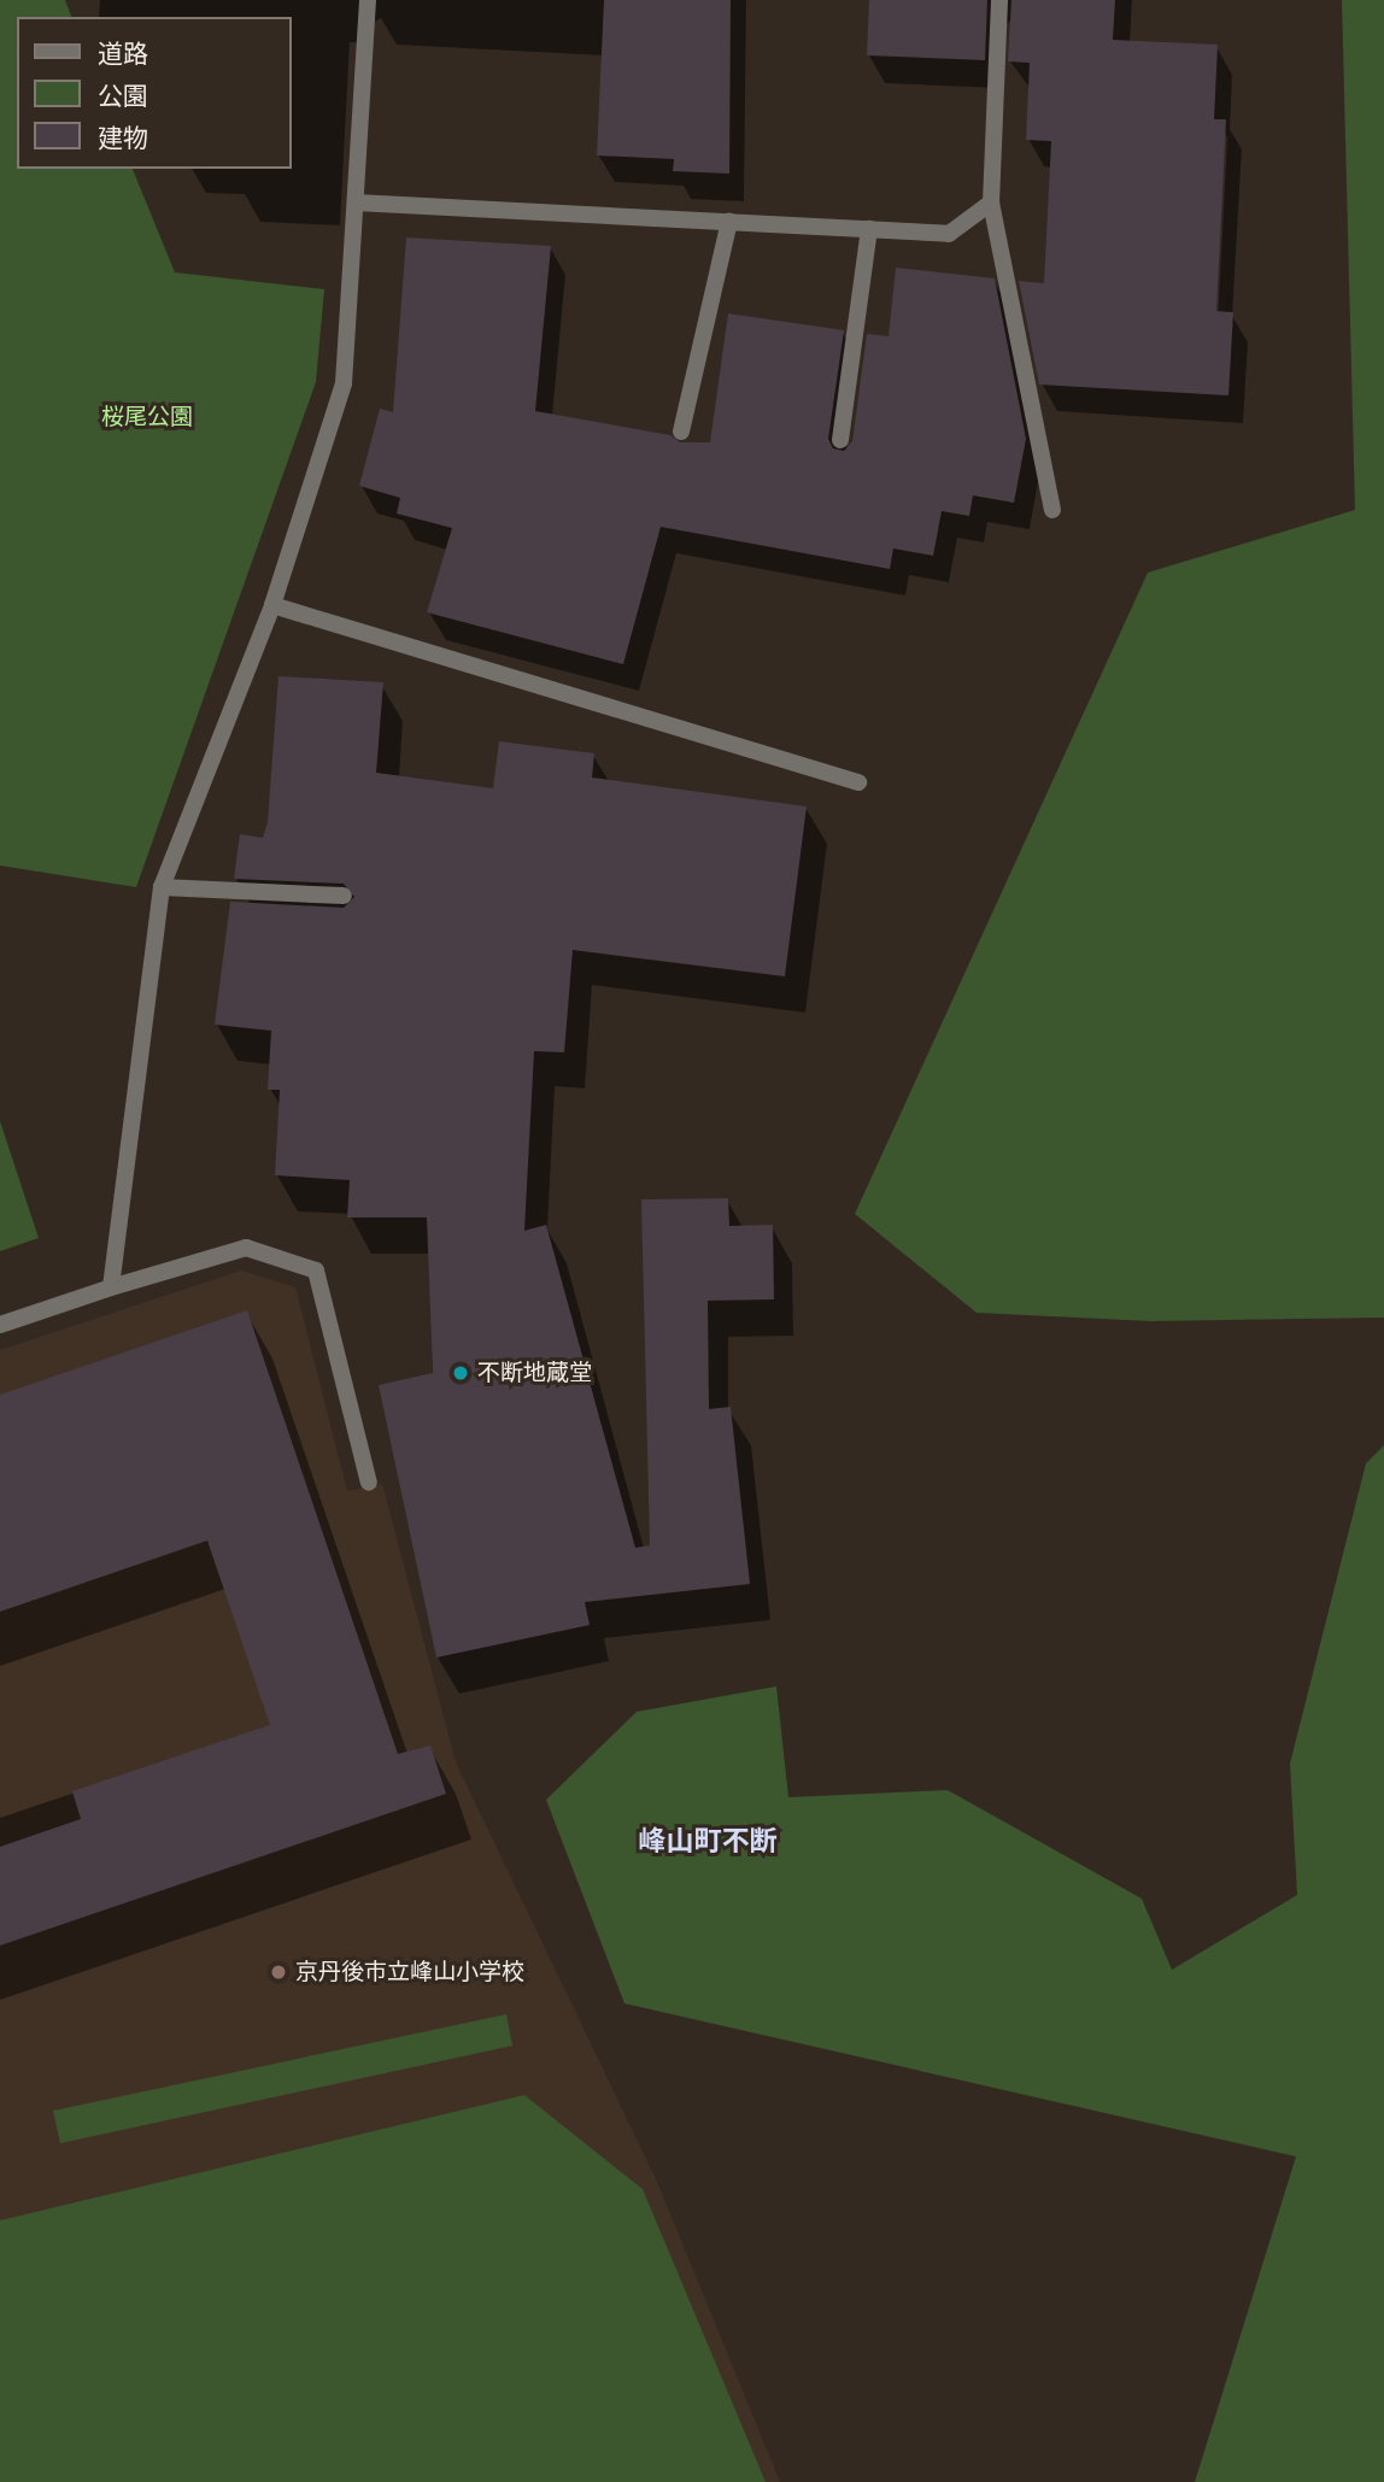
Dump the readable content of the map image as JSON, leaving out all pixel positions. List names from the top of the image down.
{
  "districts": ["峰山町不断"],
  "parks": ["桜尾公園"],
  "places": ["不断地蔵堂", "京丹後市立峰山小学校"],
  "legend": ["道路", "公園", "建物"]
}
